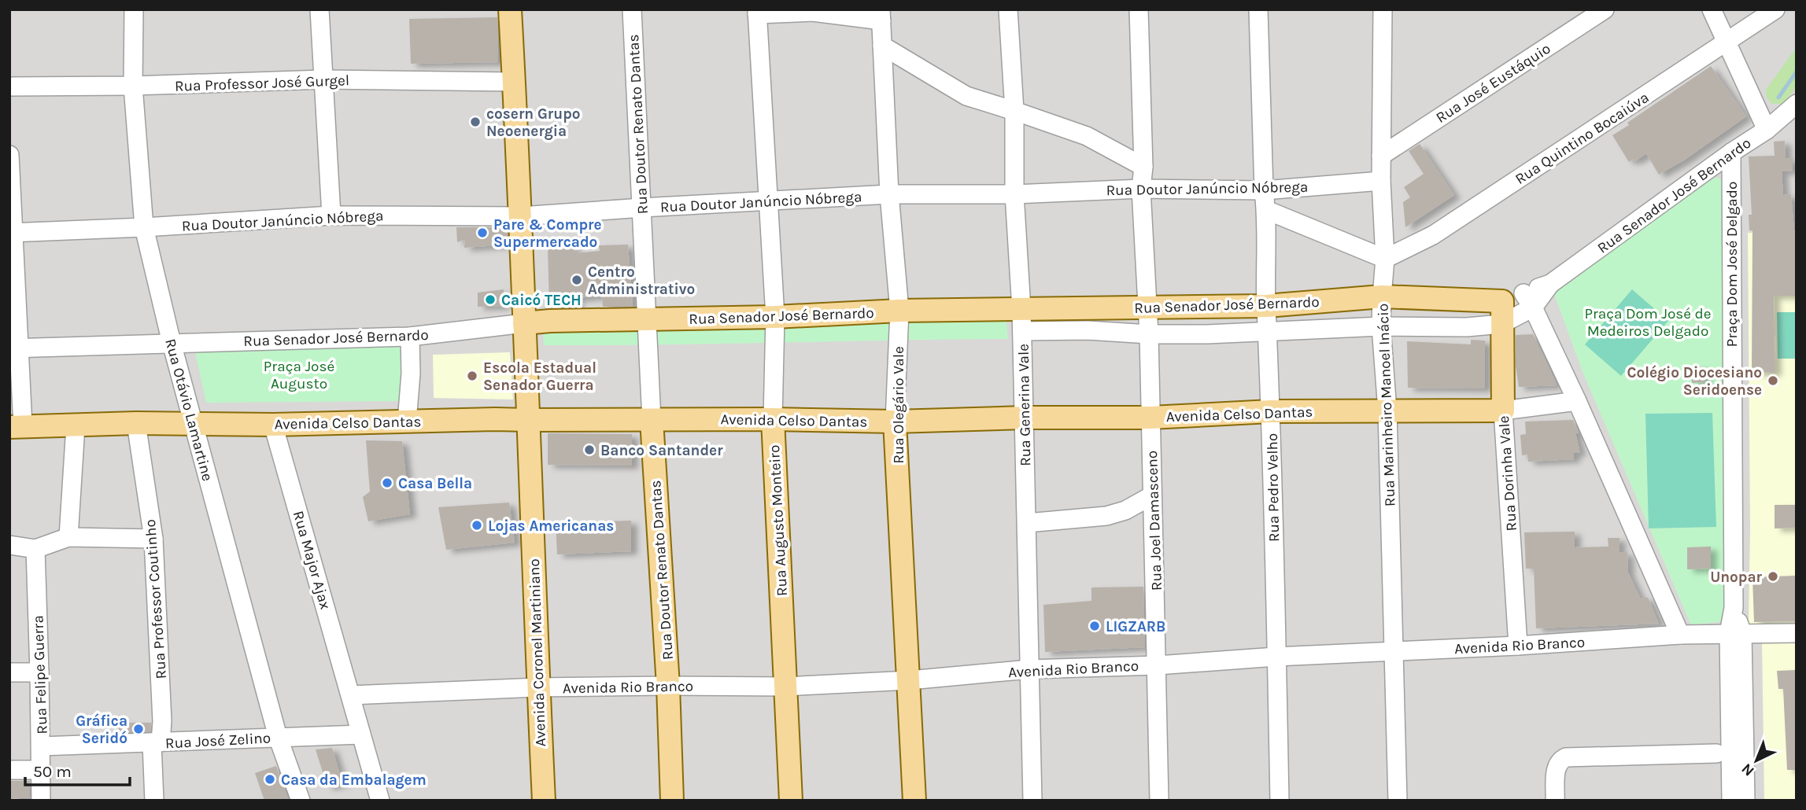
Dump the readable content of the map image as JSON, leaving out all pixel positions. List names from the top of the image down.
{
  "streets": {
    "main road": [
      "Rua Doutor Renato Dantas",
      "Rua Senador José Bernardo",
      "Rua Olegário Vale",
      "Avenida Celso Dantas",
      "Rua Dorinha Vale",
      "Rua Augusto Monteiro",
      "Avenida Coronel Martiniano"
    ],
    "street": [
      "Rua Professor José Gurgel",
      "Rua José Eustáquio",
      "Rua Quintino Bocaiúva",
      "Rua Doutor Janúncio Nóbrega",
      "Praça Dom José Delgado",
      "Rua Generina Vale",
      "Rua Marinheiro Manoel Inácio",
      "Rua Otávio Lamartine",
      "Rua Pedro Velho",
      "Rua Joel Damasceno",
      "Rua Major Ajax",
      "Rua Professor Coutinho",
      "Avenida Rio Branco",
      "Rua Felipe Guerra",
      "Rua José Zelino"
    ]
  },
  "crossings": [
    ["Rua Professor José Gurgel", "Rua Otávio Lamartine"],
    ["Rua Professor José Gurgel", "Avenida Coronel Martiniano"],
    ["Rua José Eustáquio", "Rua Marinheiro Manoel Inácio"],
    ["Rua Doutor Renato Dantas", "Rua Doutor Janúncio Nóbrega"],
    ["Rua Doutor Renato Dantas", "Rua Senador José Bernardo"],
    ["Rua Doutor Renato Dantas", "Avenida Celso Dantas"],
    ["Rua Doutor Renato Dantas", "Avenida Rio Branco"],
    ["Rua Quintino Bocaiúva", "Rua Marinheiro Manoel Inácio"],
    ["Rua Doutor Janúncio Nóbrega", "Rua Olegário Vale"],
    ["Rua Doutor Janúncio Nóbrega", "Rua Generina Vale"],
    ["Rua Doutor Janúncio Nóbrega", "Rua Marinheiro Manoel Inácio"],
    ["Rua Doutor Janúncio Nóbrega", "Rua Otávio Lamartine"],
    ["Rua Doutor Janúncio Nóbrega", "Rua Pedro Velho"],
    ["Rua Doutor Janúncio Nóbrega", "Rua Augusto Monteiro"],
    ["Rua Doutor Janúncio Nóbrega", "Rua Joel Damasceno"],
    ["Rua Doutor Janúncio Nóbrega", "Avenida Coronel Martiniano"],
    ["Rua Senador José Bernardo", "Praça Dom José Delgado"],
    ["Rua Senador José Bernardo", "Rua Olegário Vale"],
    ["Rua Senador José Bernardo", "Rua Generina Vale"],
    ["Rua Senador José Bernardo", "Rua Marinheiro Manoel Inácio"],
    ["Rua Senador José Bernardo", "Rua Otávio Lamartine"],
    ["Rua Senador José Bernardo", "Rua Dorinha Vale"],
    ["Rua Senador José Bernardo", "Rua Pedro Velho"],
    ["Rua Senador José Bernardo", "Rua Augusto Monteiro"],
    ["Rua Senador José Bernardo", "Rua Joel Damasceno"],
    ["Rua Senador José Bernardo", "Avenida Coronel Martiniano"],
    ["Praça Dom José Delgado", "Avenida Rio Branco"],
    ["Rua Olegário Vale", "Avenida Celso Dantas"],
    ["Rua Olegário Vale", "Avenida Rio Branco"],
    ["Rua Generina Vale", "Avenida Celso Dantas"],
    ["Rua Generina Vale", "Avenida Rio Branco"],
    ["Rua Marinheiro Manoel Inácio", "Avenida Celso Dantas"],
    ["Rua Marinheiro Manoel Inácio", "Avenida Rio Branco"],
    ["Rua Otávio Lamartine", "Avenida Celso Dantas"],
    ["Rua Otávio Lamartine", "Rua José Zelino"],
    ["Avenida Celso Dantas", "Rua Dorinha Vale"],
    ["Avenida Celso Dantas", "Rua Pedro Velho"],
    ["Avenida Celso Dantas", "Rua Augusto Monteiro"],
    ["Avenida Celso Dantas", "Rua Joel Damasceno"],
    ["Avenida Celso Dantas", "Rua Major Ajax"],
    ["Avenida Celso Dantas", "Rua Professor Coutinho"],
    ["Avenida Celso Dantas", "Avenida Coronel Martiniano"],
    ["Rua Dorinha Vale", "Avenida Rio Branco"],
    ["Rua Pedro Velho", "Avenida Rio Branco"],
    ["Rua Augusto Monteiro", "Avenida Rio Branco"],
    ["Rua Joel Damasceno", "Avenida Rio Branco"],
    ["Rua Major Ajax", "Avenida Rio Branco"],
    ["Rua Major Ajax", "Rua José Zelino"],
    ["Rua Professor Coutinho", "Rua José Zelino"],
    ["Avenida Rio Branco", "Avenida Coronel Martiniano"],
    ["Rua Felipe Guerra", "Rua José Zelino"]
  ],
  "parks": ["Praça Dom José de Medeiros Delgado", "Praça José Augusto"],
  "places": [
    "cosern Grupo Neoenergia",
    "Pare & Compre Supermercado",
    "Centro Administrativo",
    "Caicó TECH",
    "Escola Estadual Senador Guerra",
    "Colégio Diocesiano Seridoense",
    "Banco Santander",
    "Casa Bella",
    "Lojas Americanas",
    "Unopar",
    "LIGZARB",
    "Gráfica Seridó",
    "Casa da Embalagem"
  ],
  "scale_bar": "50 m",
  "north": "bottom left"
}
